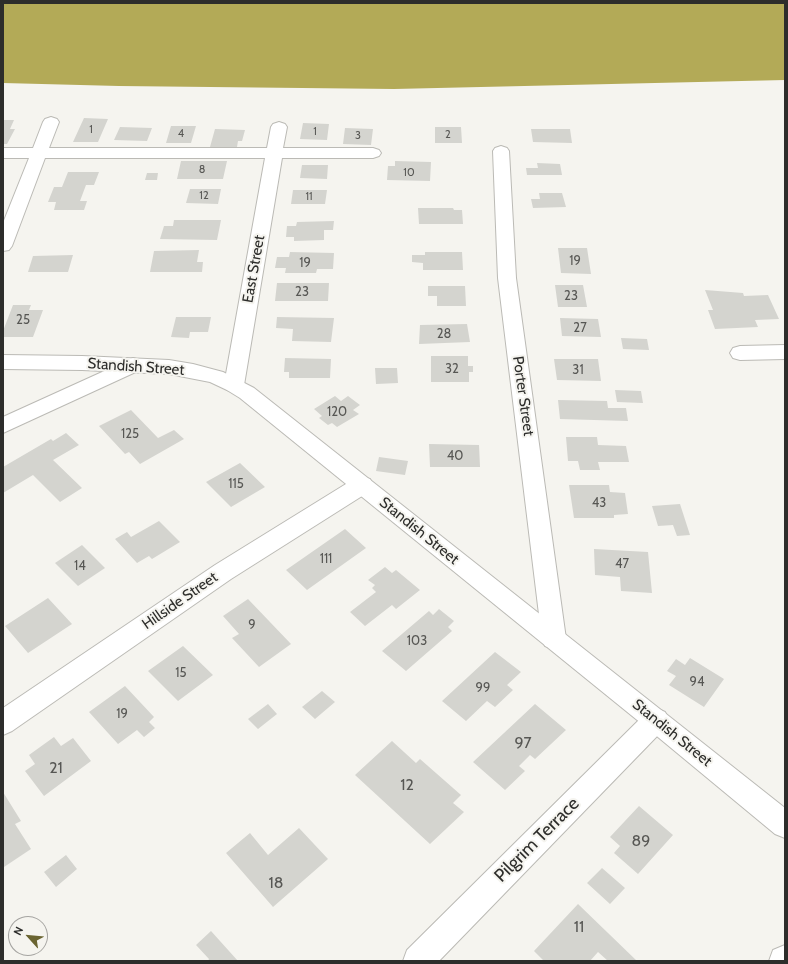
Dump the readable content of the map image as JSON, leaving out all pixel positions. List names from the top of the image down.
{
  "streets": {
    "street": [
      "East Street",
      "Standish Street",
      "Porter Street",
      "Hillside Street",
      "Pilgrim Terrace"
    ]
  },
  "crossings": [
    ["East Street", "Standish Street"],
    ["Standish Street", "Porter Street"],
    ["Standish Street", "Hillside Street"],
    ["Standish Street", "Pilgrim Terrace"]
  ],
  "house_numbers": [
    "1",
    "1",
    "4",
    "2",
    "3",
    "8",
    "10",
    "12",
    "11",
    "19",
    "19",
    "23",
    "23",
    "25",
    "27",
    "28",
    "32",
    "31",
    "120",
    "125",
    "40",
    "115",
    "43",
    "111",
    "47",
    "14",
    "9",
    "103",
    "15",
    "94",
    "99",
    "19",
    "97",
    "21",
    "12",
    "89",
    "18",
    "11"
  ],
  "north": "top left"
}
